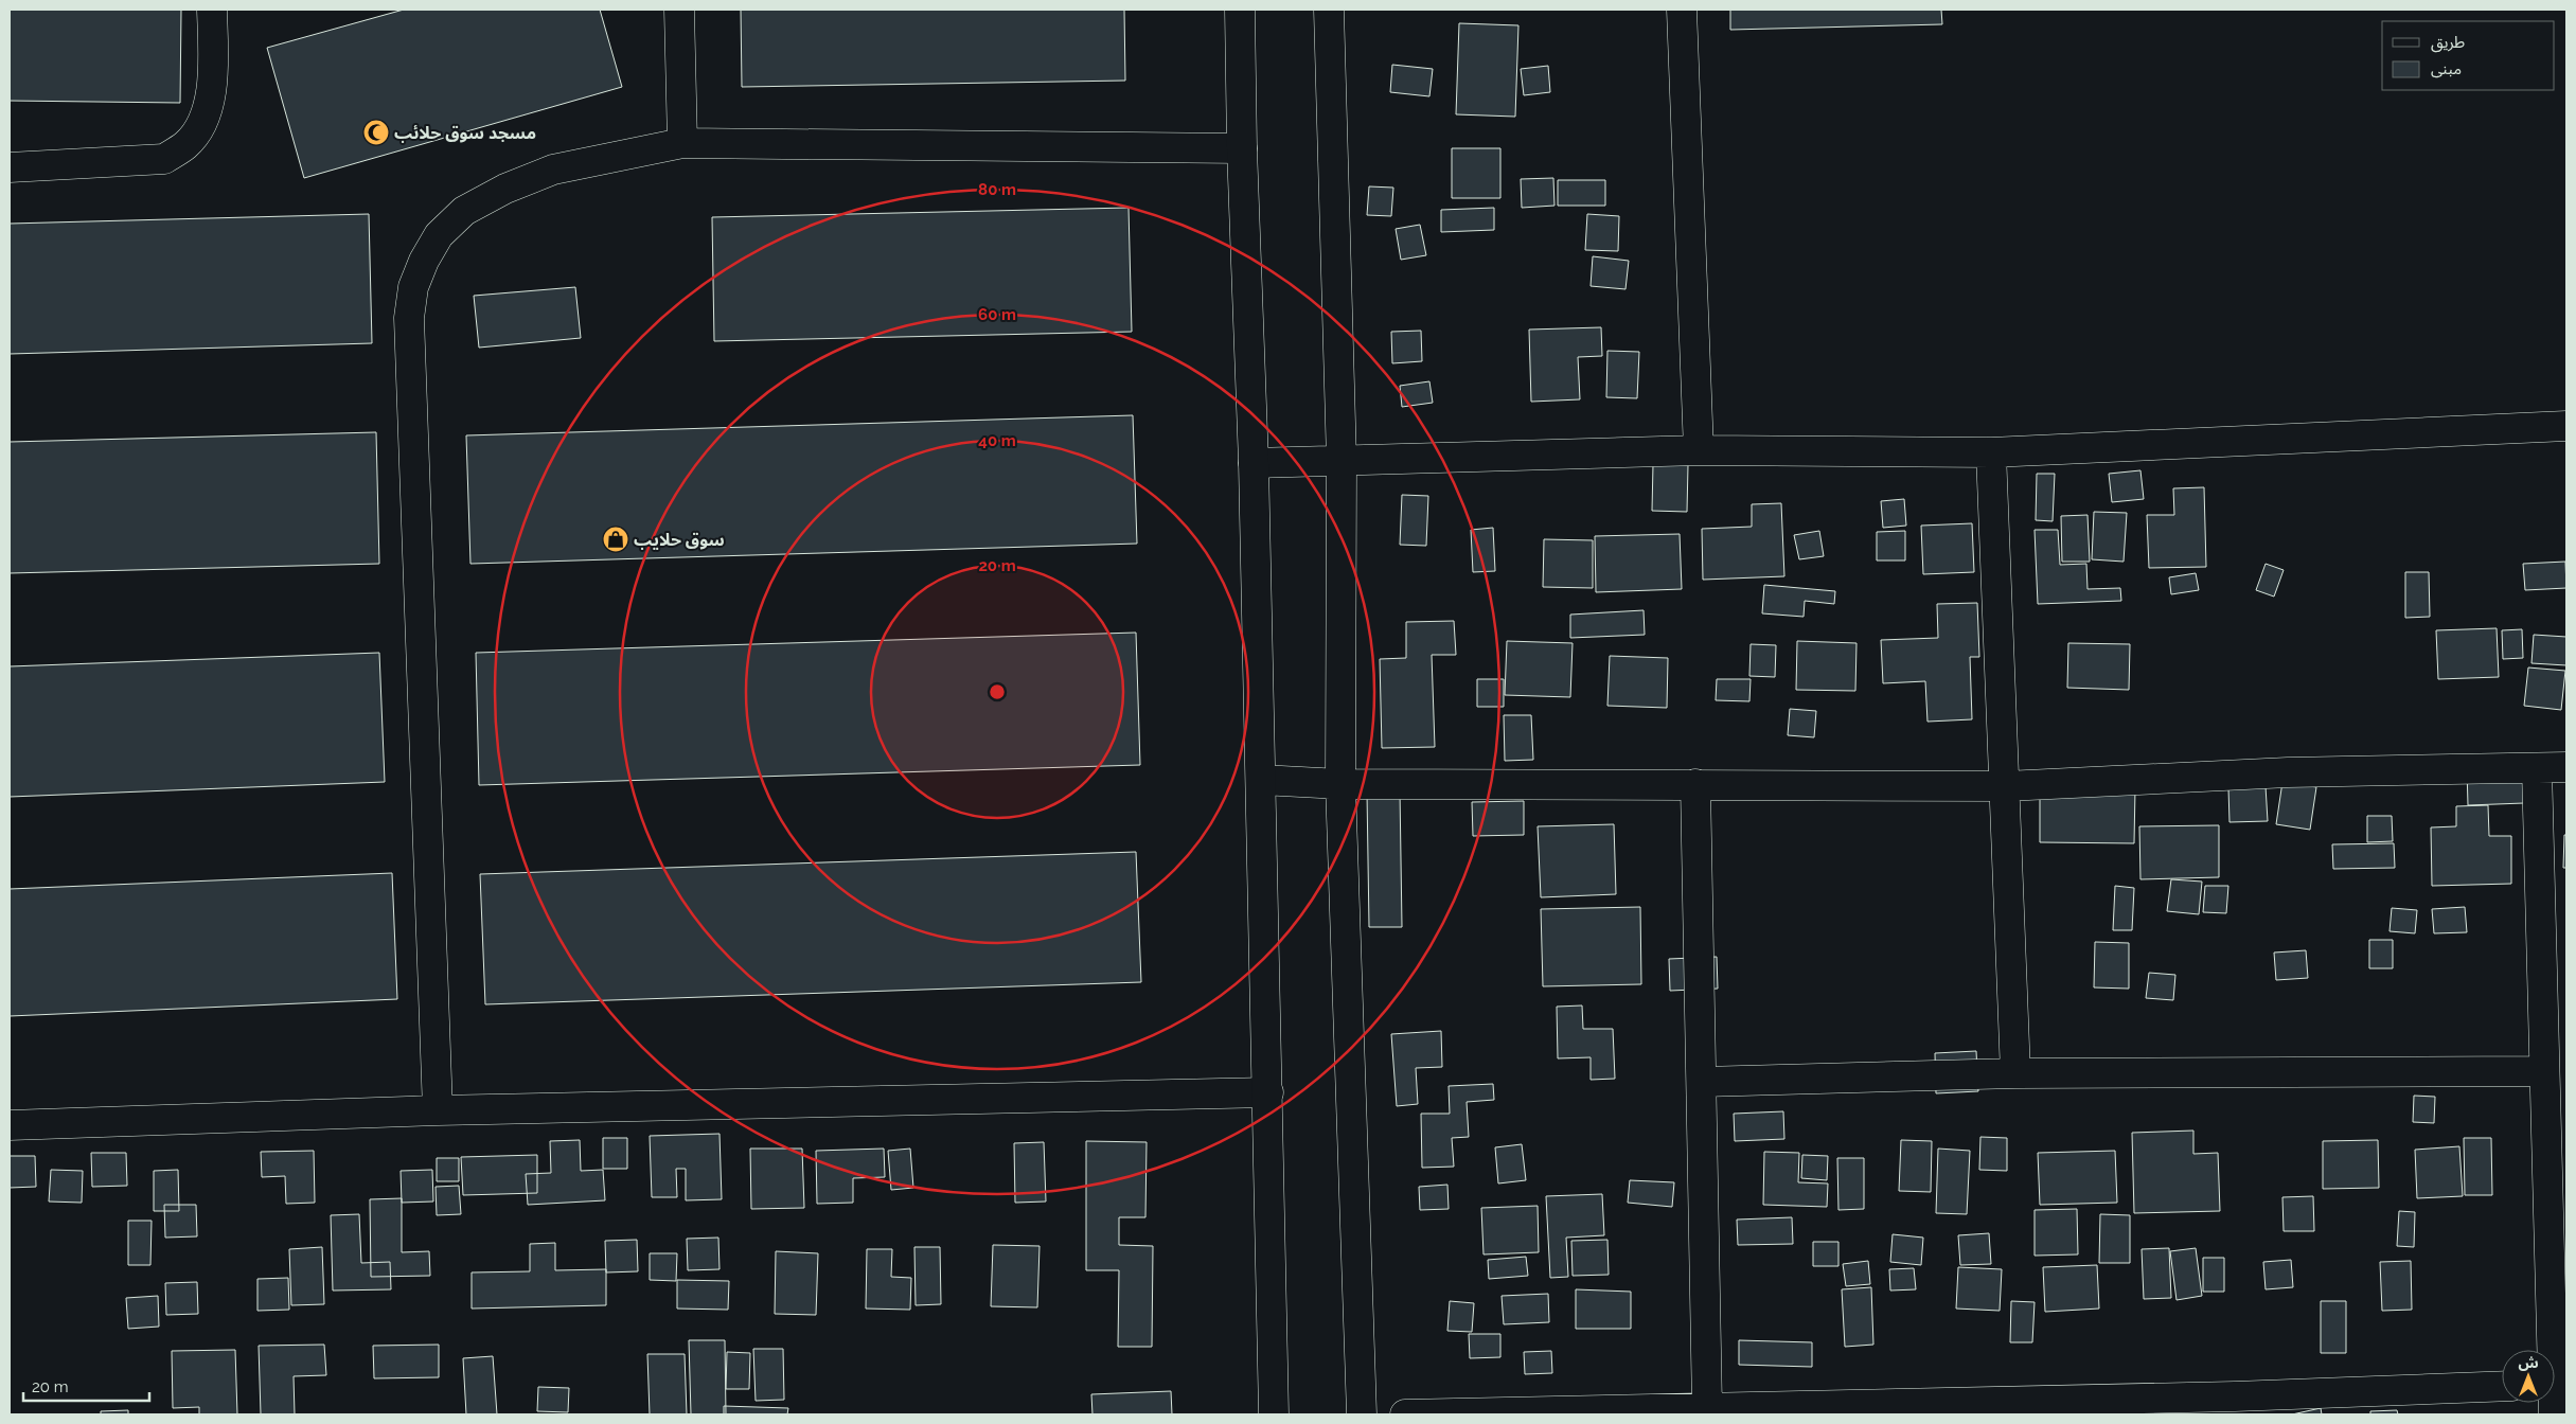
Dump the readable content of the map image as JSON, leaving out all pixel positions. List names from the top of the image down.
{
  "places": {
    "mosque": ["مسجد سوق حلائب"],
    "shop": ["سوق حلايب"]
  },
  "legend": ["طريق", "مبنى"],
  "scale_bar": "20 m",
  "north": "top",
  "rings": [
    "80 m",
    "60 m",
    "40 m",
    "20 m"
  ]
}
